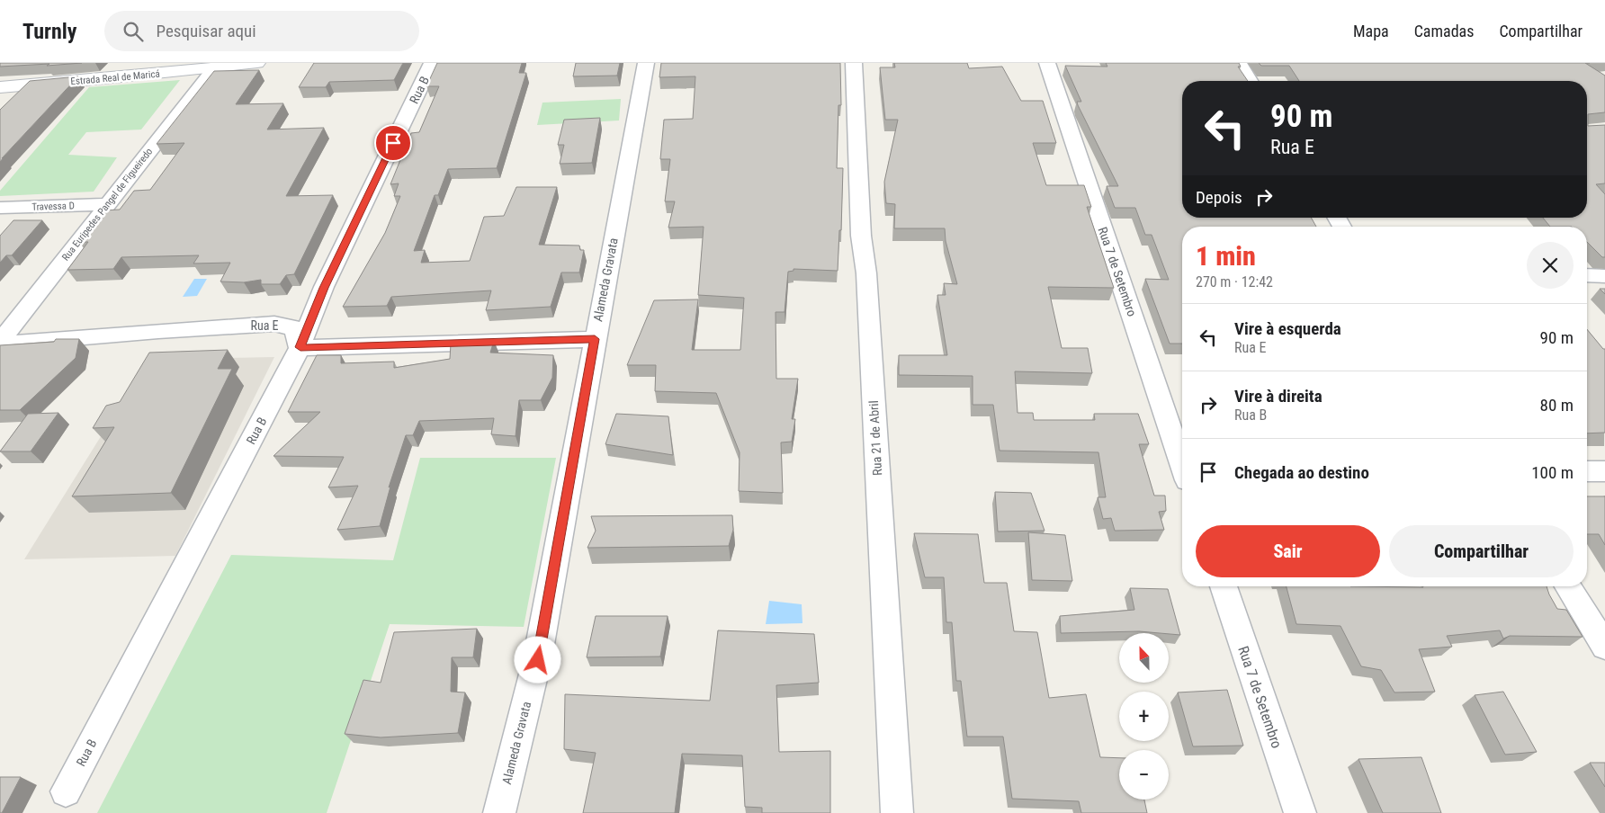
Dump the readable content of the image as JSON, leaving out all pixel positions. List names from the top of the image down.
{
  "streets": {
    "main road": ["Estrada Real de Maricá"],
    "street": [
      "Rua B",
      "Rua Euripedes Pangel de Figueiredo",
      "Travessa D",
      "Rua 7 de Setembro",
      "Alameda Gravata",
      "Rua E",
      "Rua 21 de Abril"
    ]
  },
  "crossings": [
    ["Estrada Real de Maricá", "Rua Euripedes Pangel de Figueiredo"],
    ["Rua B", "Rua E"],
    ["Rua Euripedes Pangel de Figueiredo", "Travessa D"],
    ["Rua Euripedes Pangel de Figueiredo", "Rua E"]
  ],
  "north": "top",
  "page": {
    "header": "Turnly",
    "search": "Pesquisar aqui",
    "nav": ["Mapa", "Camadas", "Compartilhar"],
    "turn": ["90 m", "Rua E"],
    "then": "Depois",
    "heading": ["1 min", "270 m · 12:42"],
    "list": [
      {
        "name": "Vire à esquerda",
        "note": "Rua E",
        "value": "90 m"
      },
      {
        "name": "Vire à direita",
        "note": "Rua B",
        "value": "80 m"
      },
      {
        "name": "Chegada ao destino",
        "value": "100 m"
      }
    ],
    "buttons": ["Sair", "Compartilhar"],
    "map_buttons": ["+", "−"]
  }
}
